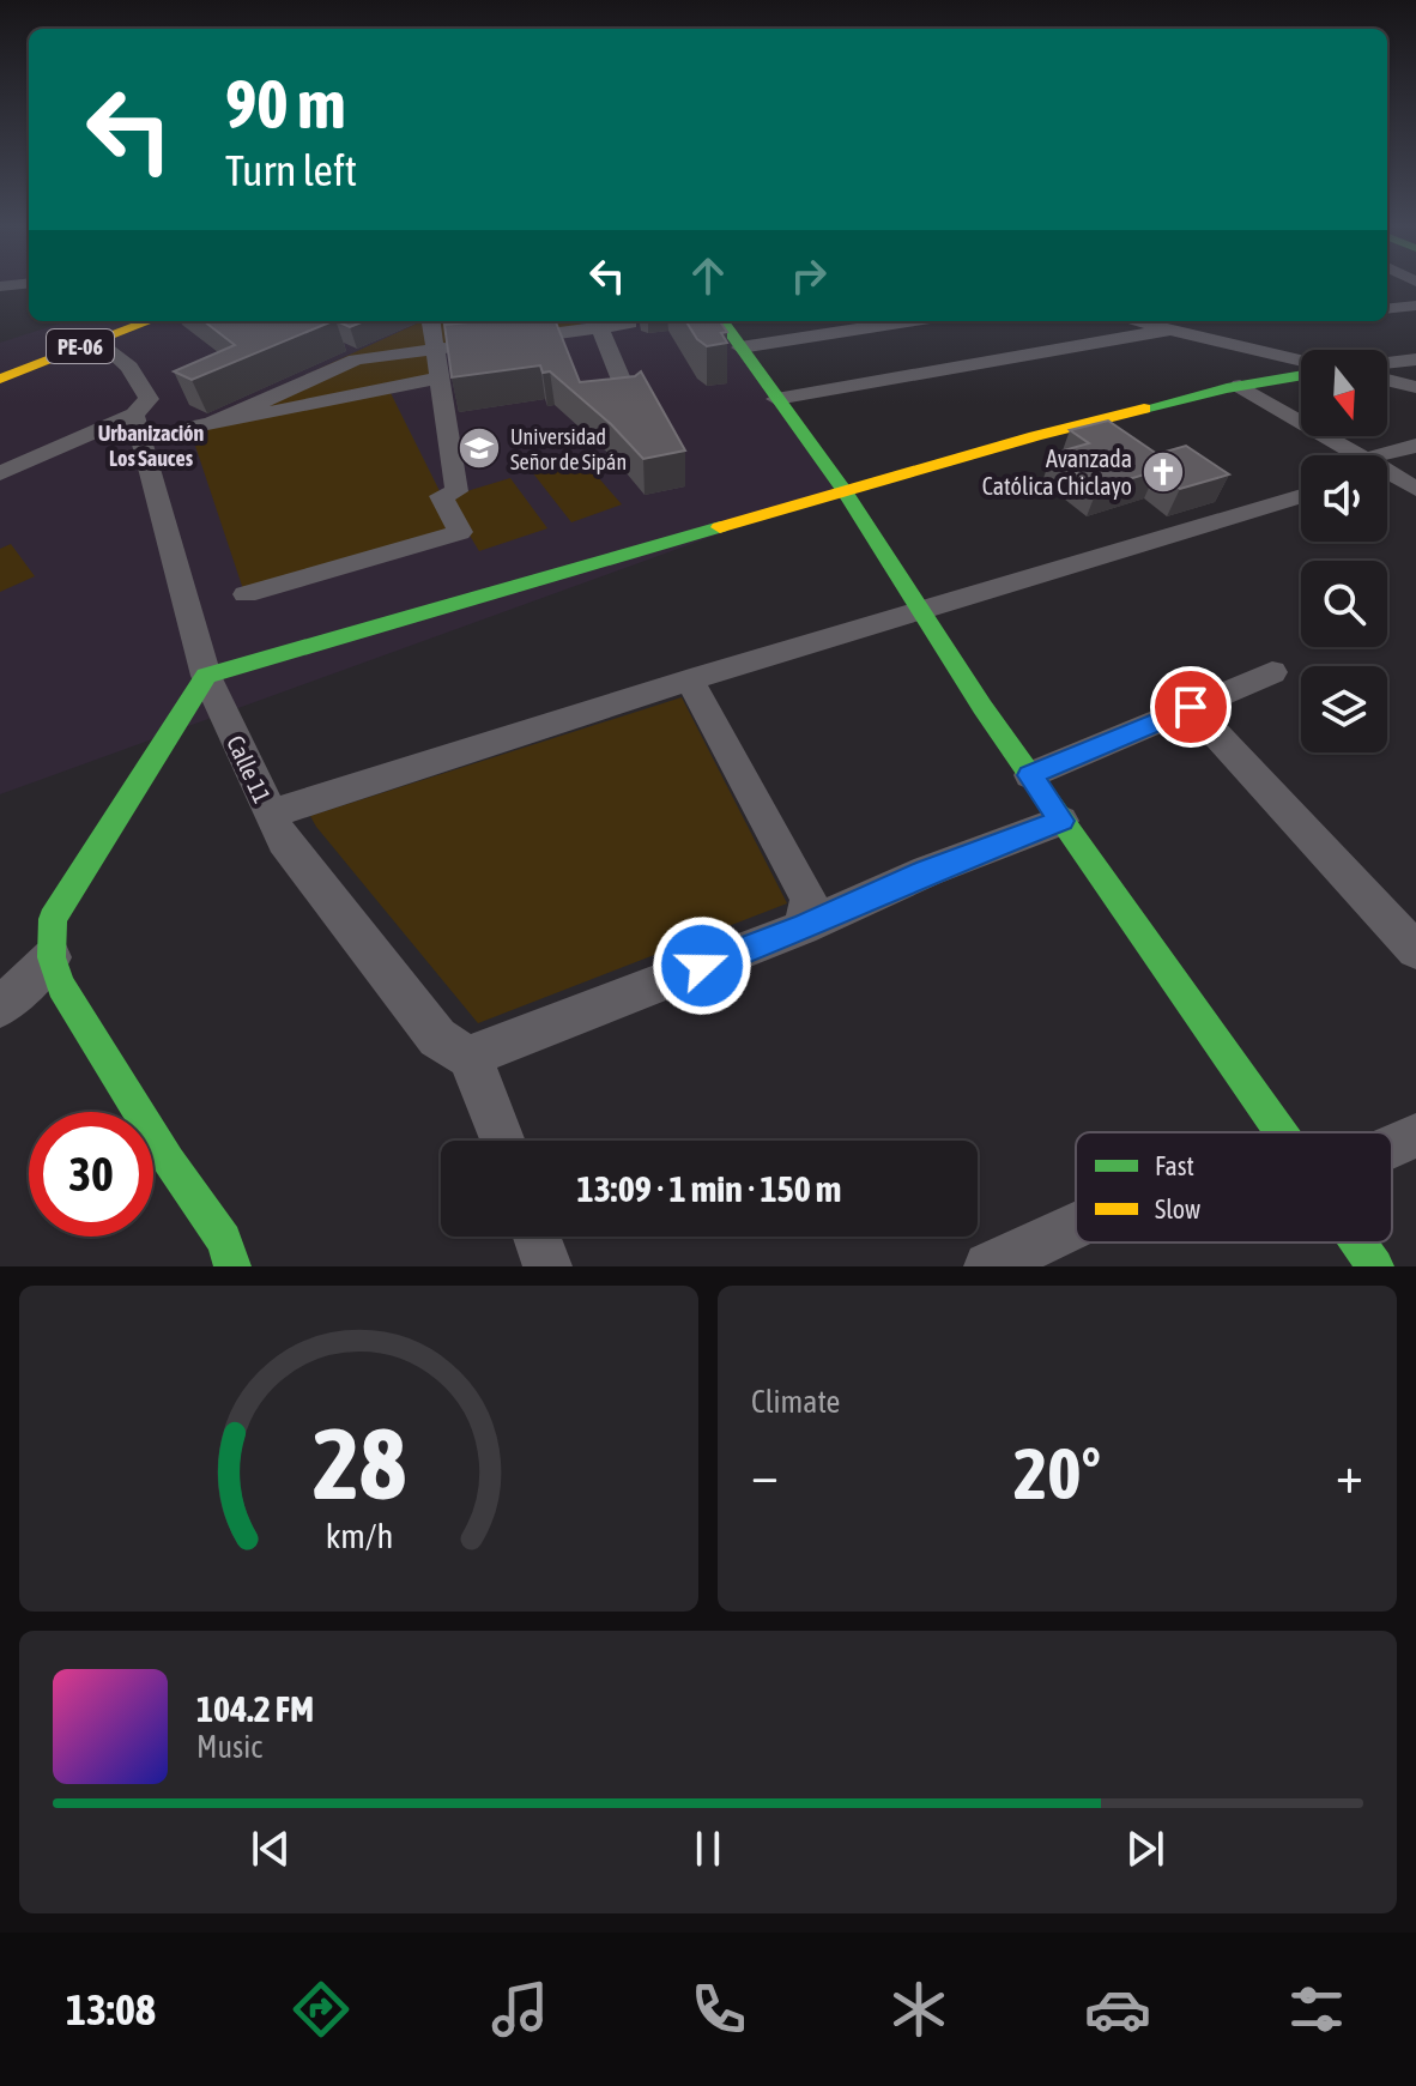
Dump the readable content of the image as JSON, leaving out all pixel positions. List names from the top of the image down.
{
  "streets": {
    "street": ["PE-06", "Calle 11"]
  },
  "crossings": [
    ["PE-06", "Calle 11"]
  ],
  "districts": ["Urbanización Los Sauces"],
  "places": {
    "school or university": ["Universidad Señor de Sipán"],
    "church": ["Avanzada Católica Chiclayo"]
  },
  "legend": ["Fast", "Slow"],
  "north": "bottom",
  "page": {
    "turn": ["90 m", "Turn left"],
    "limit": "30",
    "trip": "13:09 · 1 min · 150 m",
    "tile": "Climate",
    "heat": ["−", "20°", "+"],
    "song": ["104.2 FM", "Music"],
    "tabs": "13:08",
    "gauge": ["28", "km/h"]
  }
}
